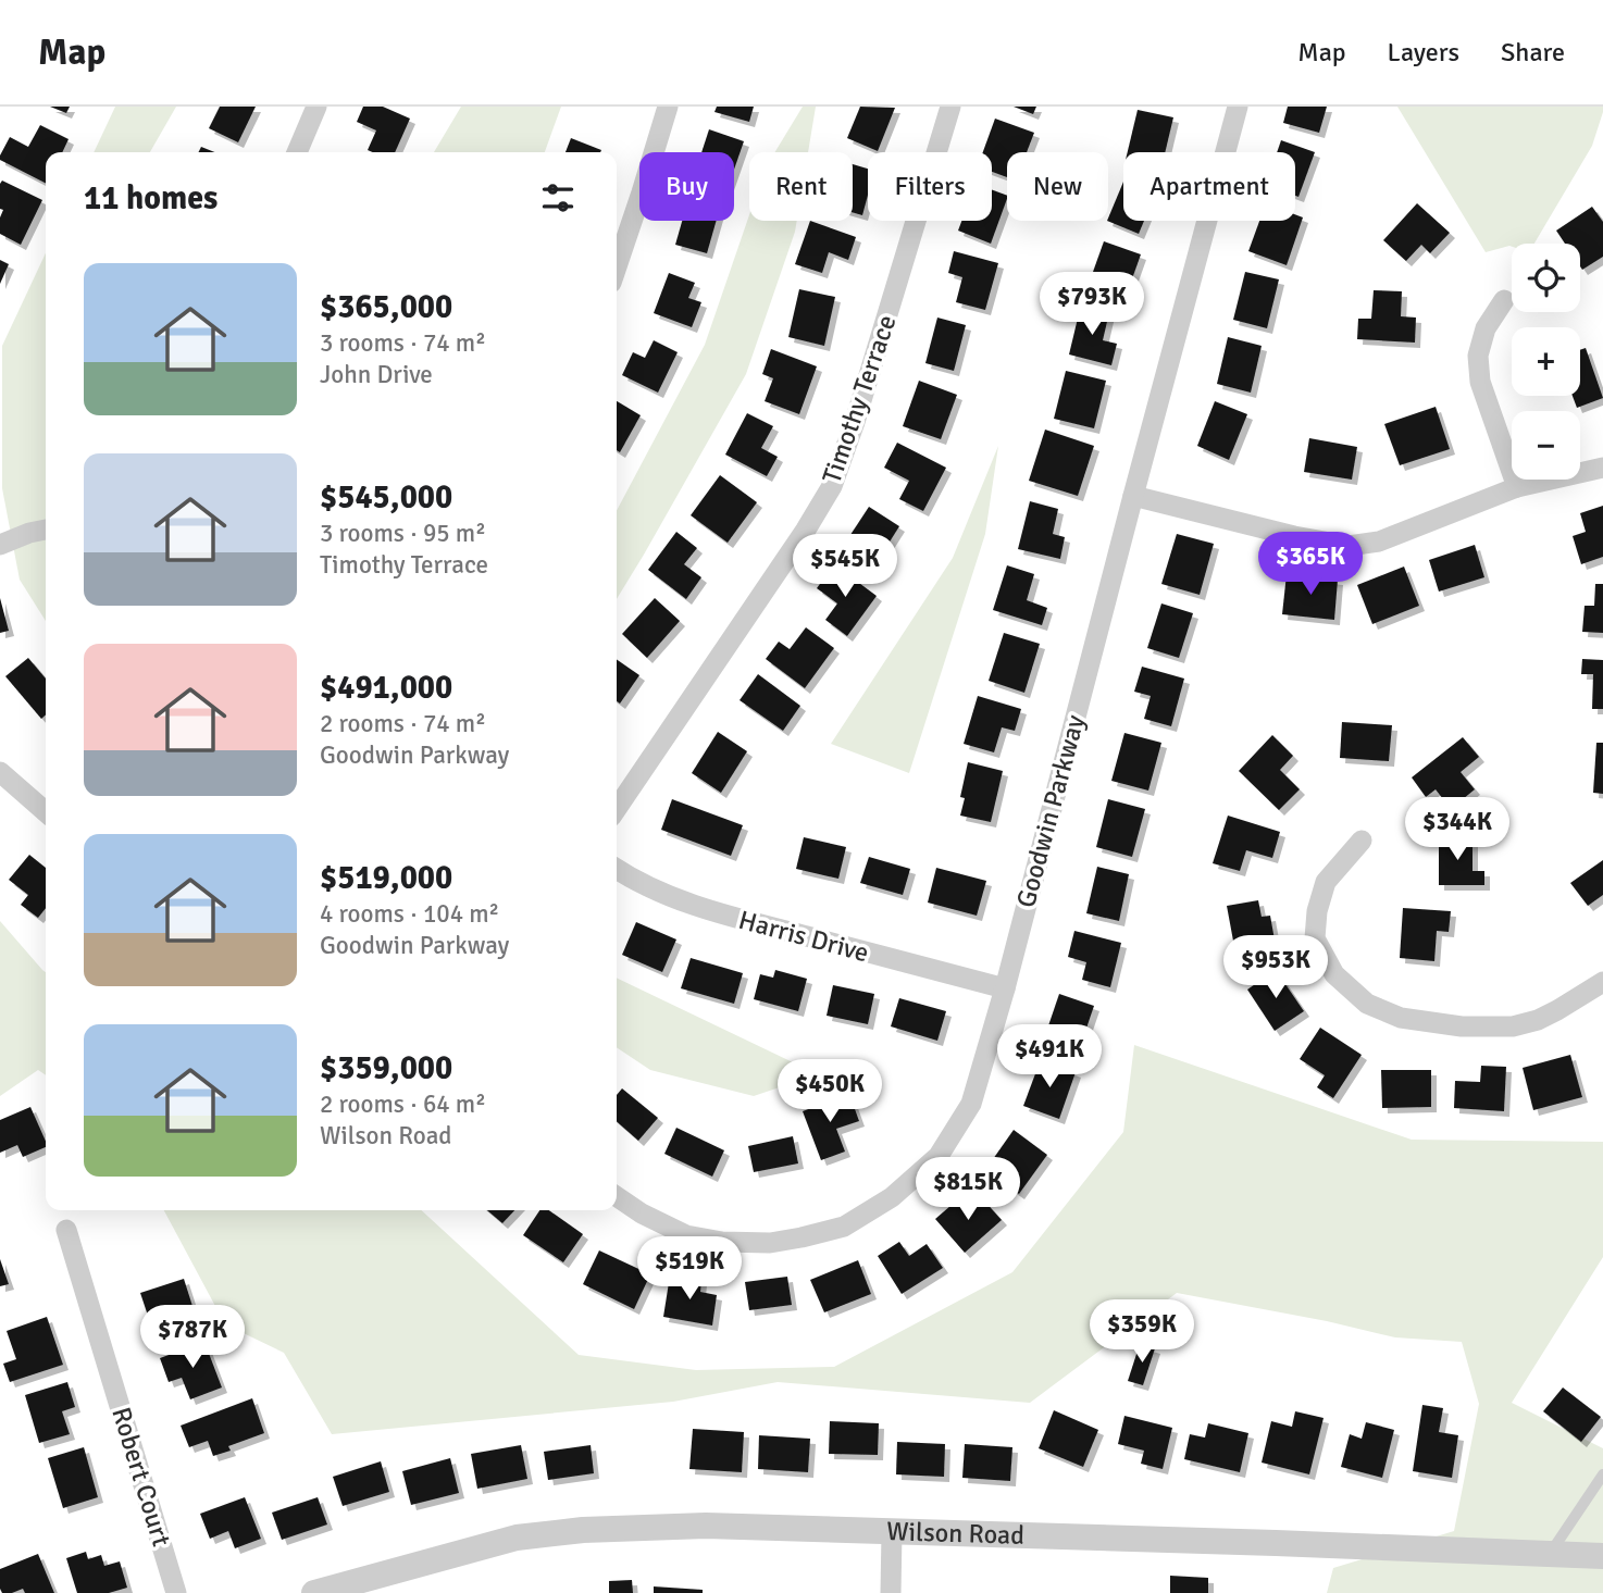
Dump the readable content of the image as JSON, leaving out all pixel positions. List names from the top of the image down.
{
  "streets": {
    "street": [
      "Timothy Terrace",
      "Goodwin Parkway",
      "Harris Drive",
      "Robert Court",
      "Wilson Road"
    ]
  },
  "crossings": [
    ["Goodwin Parkway", "Harris Drive"]
  ],
  "page": {
    "header": "Map",
    "nav": ["Map", "Layers", "Share"],
    "chip": [
      "Buy",
      "Rent",
      "Filters",
      "New",
      "Apartment"
    ],
    "heading": "11 homes",
    "map_buttons": ["+", "−"],
    "list": [
      {
        "name": "$365,000",
        "note": "3 rooms · 74 m² · John Drive"
      },
      {
        "name": "$545,000",
        "note": "3 rooms · 95 m² · Timothy Terrace"
      },
      {
        "name": "$491,000",
        "note": "2 rooms · 74 m² · Goodwin Parkway"
      },
      {
        "name": "$519,000",
        "note": "4 rooms · 104 m² · Goodwin Parkway"
      },
      {
        "name": "$359,000",
        "note": "2 rooms · 64 m² · Wilson Road"
      }
    ],
    "price": [
      "$793K",
      "$365K",
      "$545K",
      "$344K",
      "$953K",
      "$491K",
      "$450K",
      "$815K",
      "$519K",
      "$359K",
      "$787K"
    ]
  }
}
